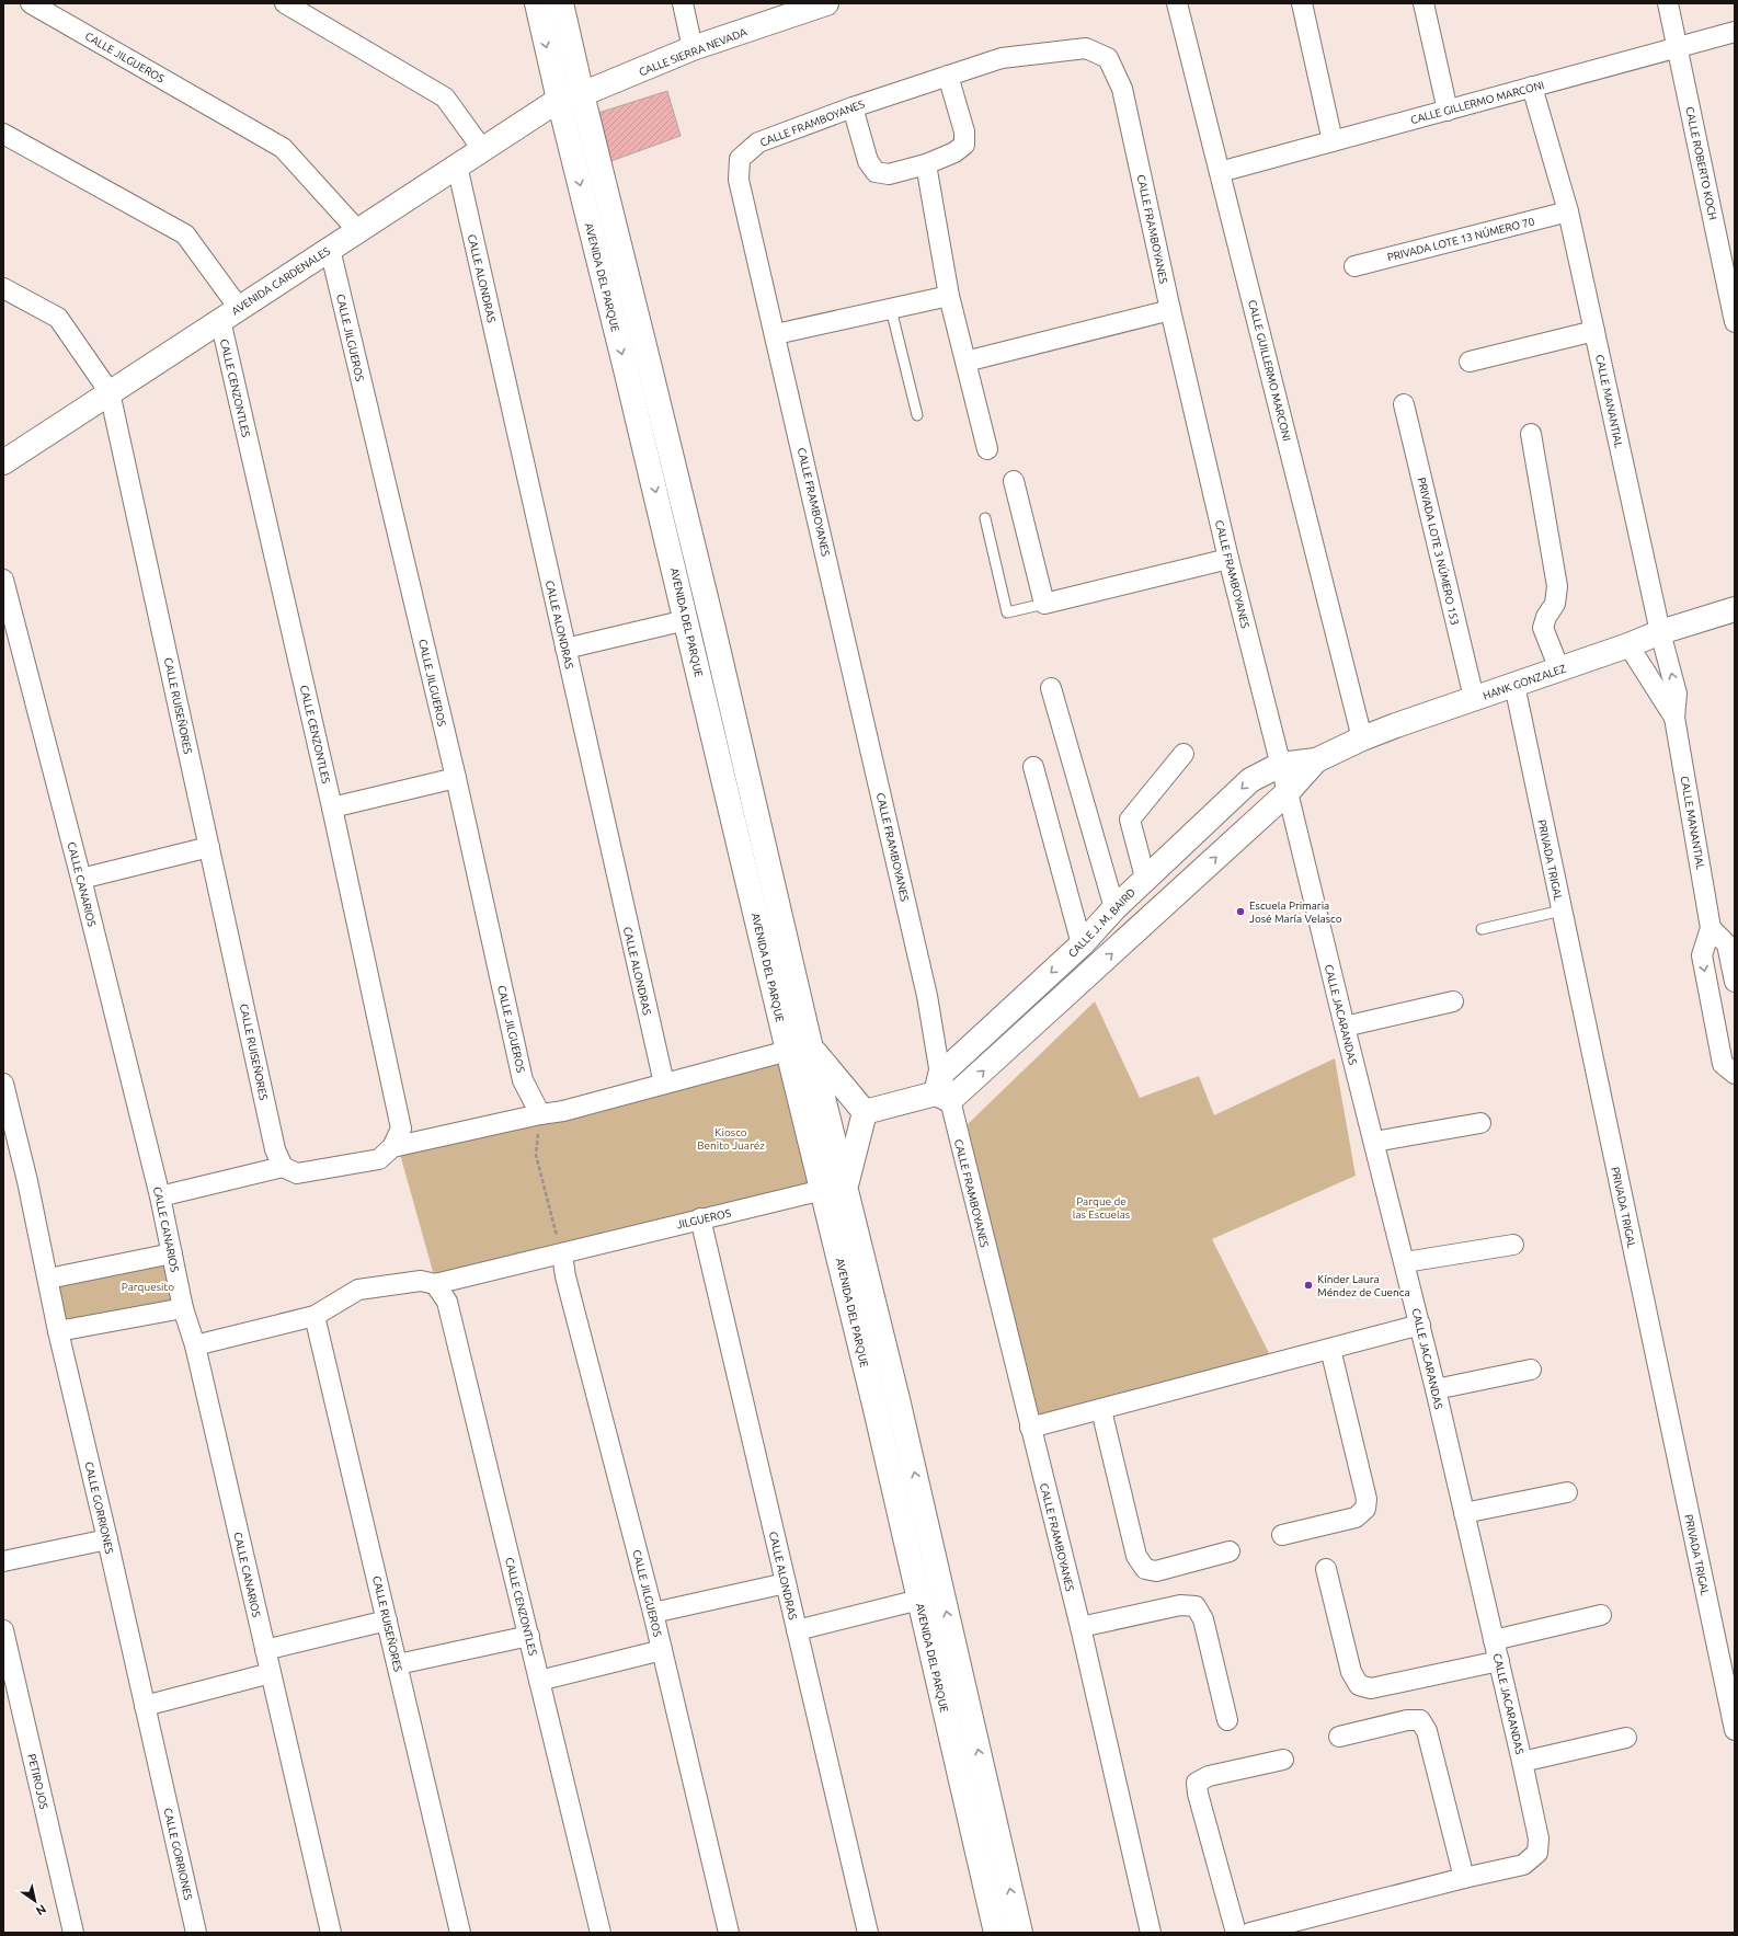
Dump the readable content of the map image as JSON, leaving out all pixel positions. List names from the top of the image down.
{
  "streets": {
    "street": [
      "CALLE SIERRA NEVADA",
      "CALLE JILGUEROS",
      "CALLE GILLERMO MARCONI",
      "CALLE FRAMBOYANES",
      "CALLE ROBERTO KOCH",
      "PRIVADA LOTE 13 NÚMERO 70",
      "AVENIDA DEL PARQUE",
      "CALLE ALONDRAS",
      "AVENIDA CARDENALES",
      "CALLE GUILLERMO MARCONI",
      "CALLE CENZONTLES",
      "CALLE MANANTIAL",
      "PRIVADA LOTE 3 NÚMERO 153",
      "HANK GONZALEZ",
      "CALLE RUISEÑORES",
      "PRIVADA TRIGAL",
      "CALLE CANARIOS",
      "CALLE J. M. BAIRD",
      "CALLE JACARANDAS",
      "JILGUEROS",
      "CALLE GORRIONES",
      "PETIROJOS"
    ]
  },
  "crossings": [
    ["CALLE SIERRA NEVADA", "AVENIDA DEL PARQUE"],
    ["CALLE SIERRA NEVADA", "AVENIDA CARDENALES"],
    ["CALLE JILGUEROS", "AVENIDA CARDENALES"],
    ["CALLE JILGUEROS", "JILGUEROS"],
    ["CALLE GILLERMO MARCONI", "CALLE ROBERTO KOCH"],
    ["CALLE GILLERMO MARCONI", "CALLE GUILLERMO MARCONI"],
    ["CALLE GILLERMO MARCONI", "CALLE MANANTIAL"],
    ["CALLE FRAMBOYANES", "HANK GONZALEZ"],
    ["CALLE FRAMBOYANES", "CALLE J. M. BAIRD"],
    ["CALLE FRAMBOYANES", "CALLE JACARANDAS"],
    ["PRIVADA LOTE 13 NÚMERO 70", "CALLE MANANTIAL"],
    ["AVENIDA DEL PARQUE", "AVENIDA CARDENALES"],
    ["AVENIDA DEL PARQUE", "JILGUEROS"],
    ["CALLE ALONDRAS", "AVENIDA CARDENALES"],
    ["CALLE ALONDRAS", "JILGUEROS"],
    ["AVENIDA CARDENALES", "CALLE CENZONTLES"],
    ["AVENIDA CARDENALES", "CALLE RUISEÑORES"],
    ["CALLE GUILLERMO MARCONI", "HANK GONZALEZ"],
    ["CALLE CENZONTLES", "JILGUEROS"],
    ["CALLE MANANTIAL", "HANK GONZALEZ"],
    ["PRIVADA LOTE 3 NÚMERO 153", "HANK GONZALEZ"],
    ["HANK GONZALEZ", "PRIVADA TRIGAL"],
    ["HANK GONZALEZ", "CALLE J. M. BAIRD"],
    ["HANK GONZALEZ", "CALLE JACARANDAS"],
    ["CALLE RUISEÑORES", "JILGUEROS"],
    ["CALLE CANARIOS", "JILGUEROS"],
    ["CALLE J. M. BAIRD", "CALLE JACARANDAS"]
  ],
  "parks": ["Kiosco Benito Juaréz", "Parque de las Escuelas", "Parquesito"],
  "places": ["Escuela Primaria José María Velasco", "Kínder Laura Méndez de Cuenca"],
  "north": "bottom right"
}
